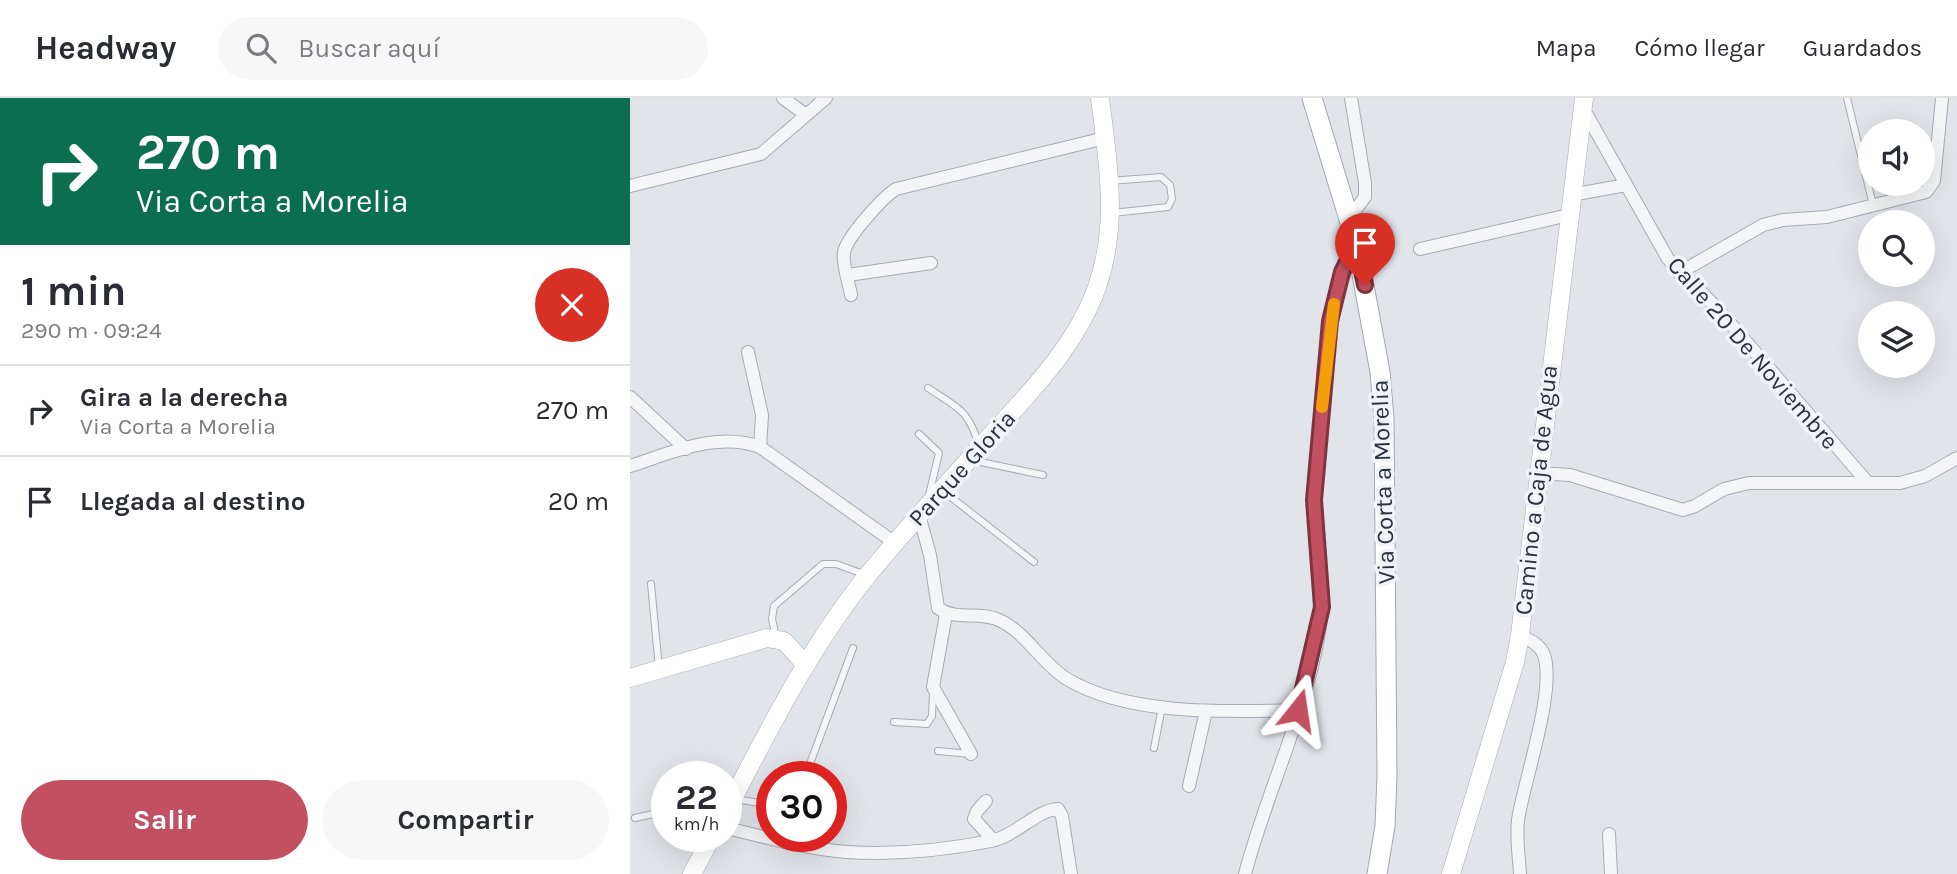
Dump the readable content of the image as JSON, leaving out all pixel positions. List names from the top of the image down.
{
  "streets": {
    "main road": ["Parque Gloria", "Via Corta a Morelia", "Camino a Caja de Agua"],
    "street": ["Calle 20 De Noviembre"]
  },
  "crossings": [
    ["Calle 20 De Noviembre", "Camino a Caja de Agua"]
  ],
  "page": {
    "header": "Headway",
    "search": "Buscar aquí",
    "nav": ["Mapa", "Cómo llegar", "Guardados"],
    "turn": ["270 m", "Via Corta a Morelia"],
    "heading": ["1 min", "290 m · 09:24"],
    "list": [
      {
        "name": "Gira a la derecha",
        "note": "Via Corta a Morelia",
        "value": "270 m"
      },
      {
        "name": "Llegada al destino",
        "value": "20 m"
      }
    ],
    "speed": "22 km/h",
    "limit": "30",
    "buttons": ["Salir", "Compartir"]
  }
}
